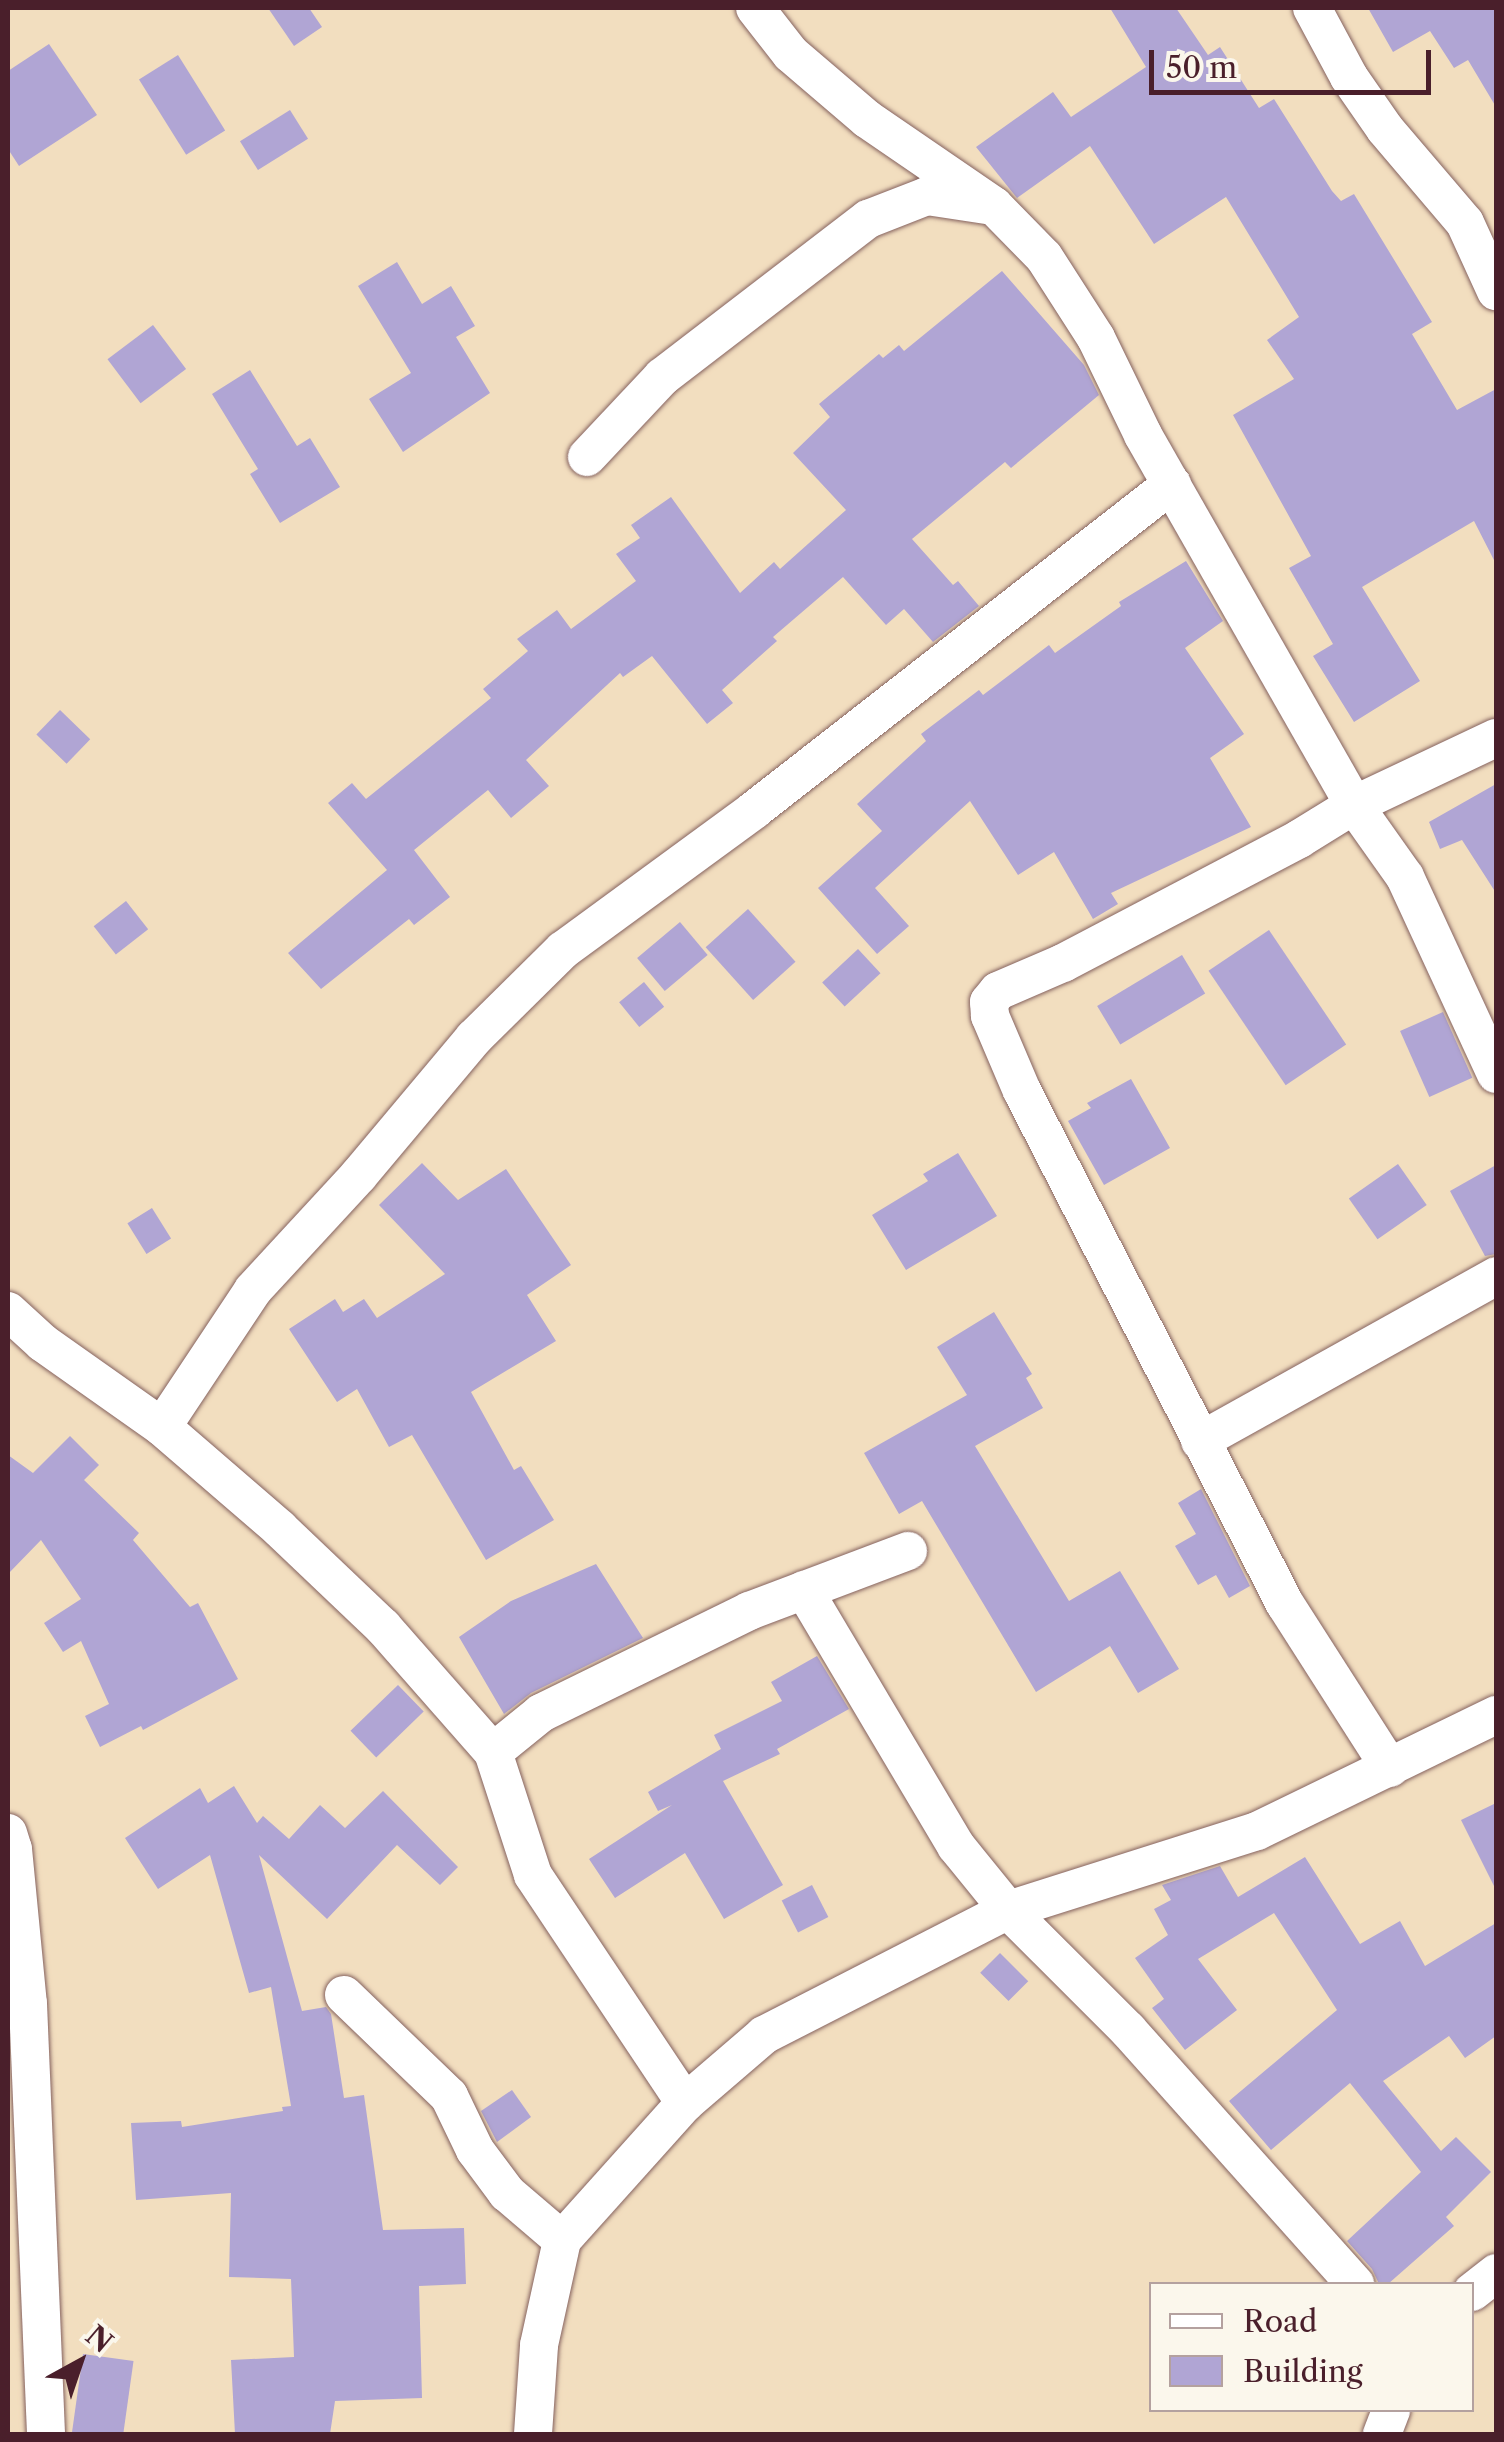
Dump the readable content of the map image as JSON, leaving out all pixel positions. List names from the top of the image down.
{
  "legend": ["Road", "Building"],
  "scale_bar": "50 m",
  "north": "top right"
}
